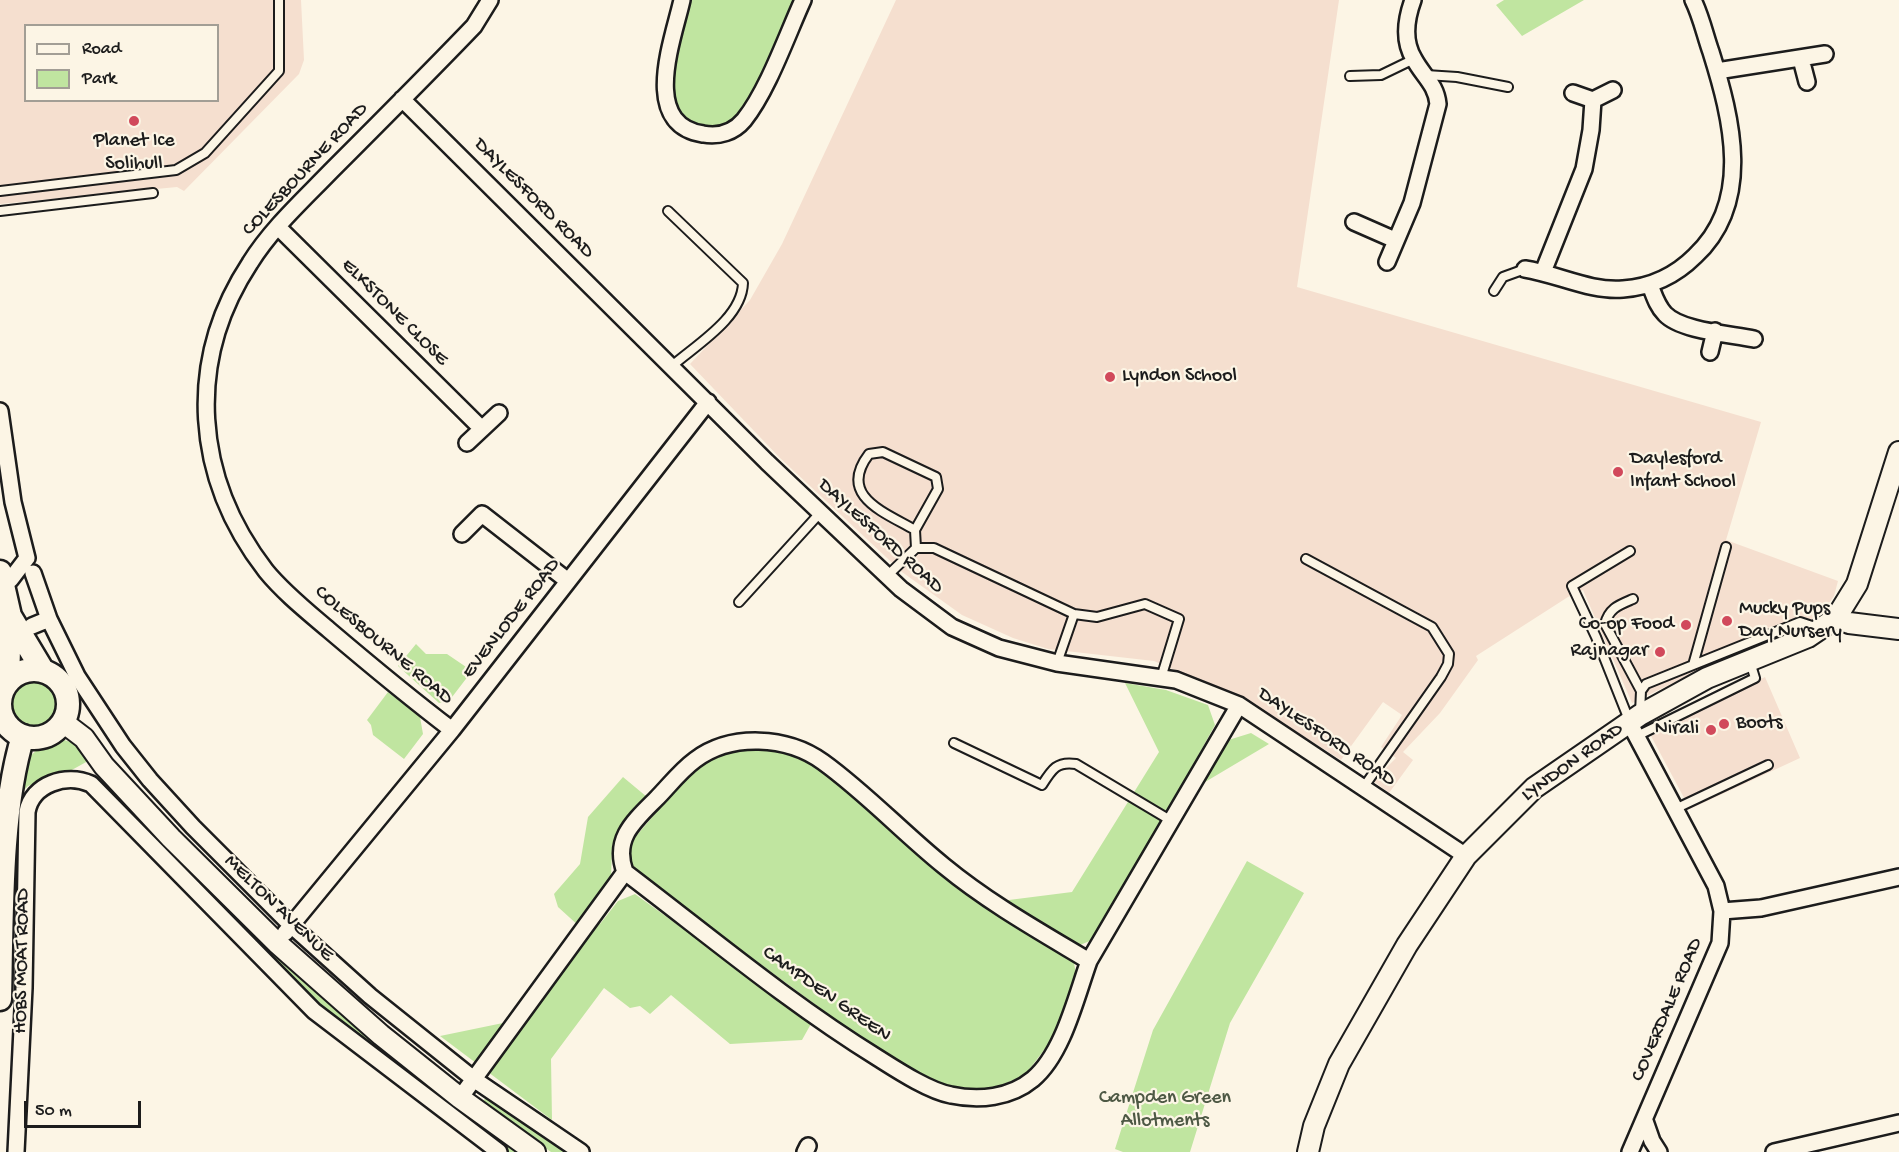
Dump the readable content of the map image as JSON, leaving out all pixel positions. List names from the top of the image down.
{
  "streets": {
    "main road": ["HOBS MOAT ROAD"],
    "street": [
      "COLESBOURNE ROAD",
      "DAYLESFORD ROAD",
      "ELKSTONE CLOSE",
      "EVENLODE ROAD",
      "LYNDON ROAD",
      "MELTON AVENUE",
      "CAMPDEN GREEN",
      "COVERDALE ROAD"
    ]
  },
  "crossings": [
    ["COLESBOURNE ROAD", "DAYLESFORD ROAD"],
    ["COLESBOURNE ROAD", "ELKSTONE CLOSE"],
    ["COLESBOURNE ROAD", "EVENLODE ROAD"],
    ["DAYLESFORD ROAD", "EVENLODE ROAD"],
    ["DAYLESFORD ROAD", "LYNDON ROAD"],
    ["DAYLESFORD ROAD", "CAMPDEN GREEN"],
    ["EVENLODE ROAD", "MELTON AVENUE"],
    ["LYNDON ROAD", "COVERDALE ROAD"],
    ["MELTON AVENUE", "HOBS MOAT ROAD"]
  ],
  "parks": ["Campden Green Allotments"],
  "places": [
    "Planet Ice Solihull",
    "Lyndon School",
    "Daylesford Infant School",
    "Mucky Pups Day Nursery",
    "Co-op Food",
    "Rajnagar",
    "Boots",
    "Nirali"
  ],
  "legend": ["Road", "Park"],
  "scale_bar": "50 m"
}
